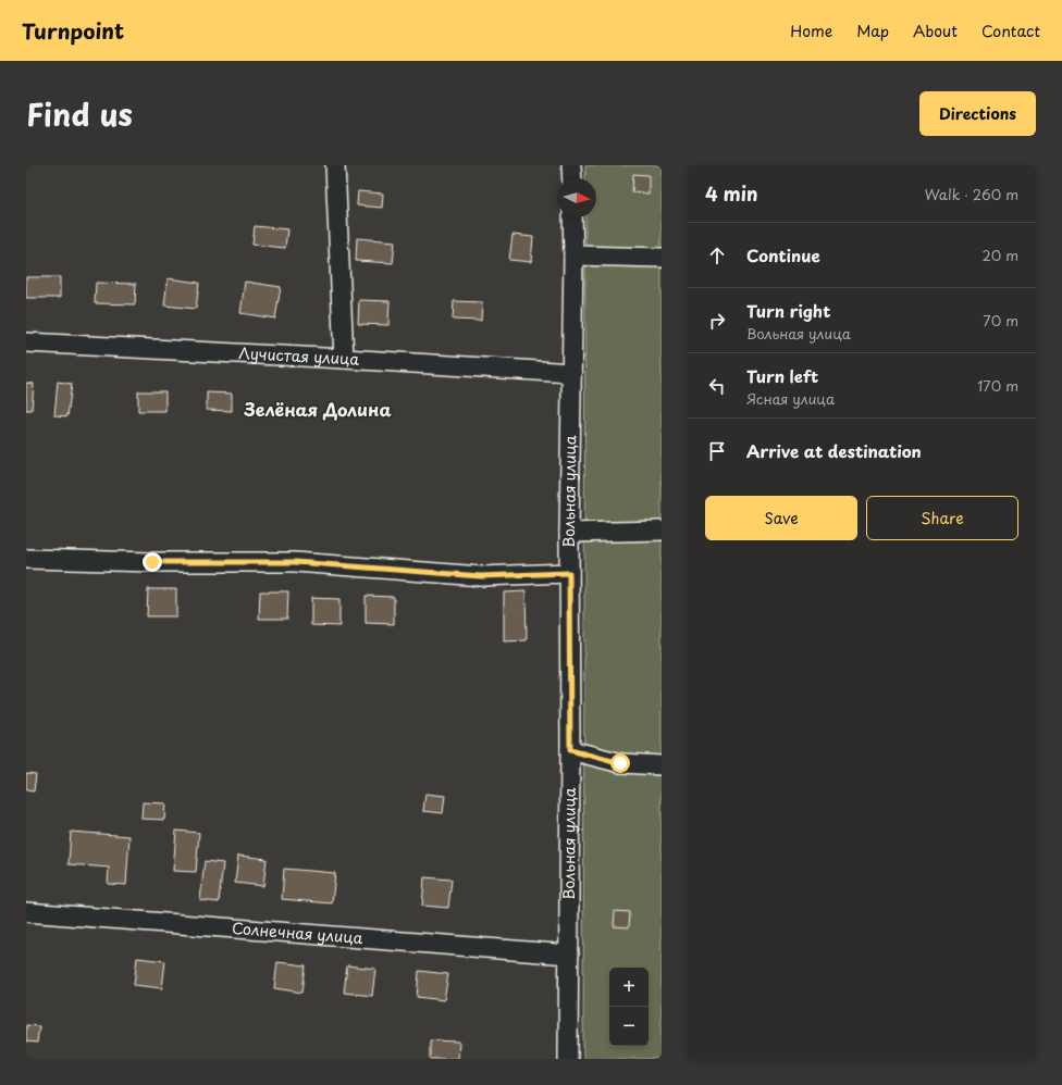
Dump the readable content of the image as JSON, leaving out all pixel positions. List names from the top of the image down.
{
  "streets": {
    "street": ["Лучистая улица", "Вольная улица", "Солнечная улица"]
  },
  "crossings": [
    ["Лучистая улица", "Вольная улица"],
    ["Вольная улица", "Солнечная улица"]
  ],
  "districts": ["Зелёная Долина"],
  "north": "right",
  "page": {
    "header": "Turnpoint",
    "nav": [
      "Home",
      "Map",
      "About",
      "Contact"
    ],
    "title": "Find us",
    "buttons": [
      "Directions",
      ["Save", "Share"]
    ],
    "heading": ["4 min", "Walk · 260 m"],
    "list": [
      ["Continue", "20 m"],
      ["Turn right", "Вольная улица", "70 m"],
      ["Turn left", "Ясная улица", "170 m"],
      "Arrive at destination"
    ],
    "map_buttons": ["+", "−"]
  }
}
